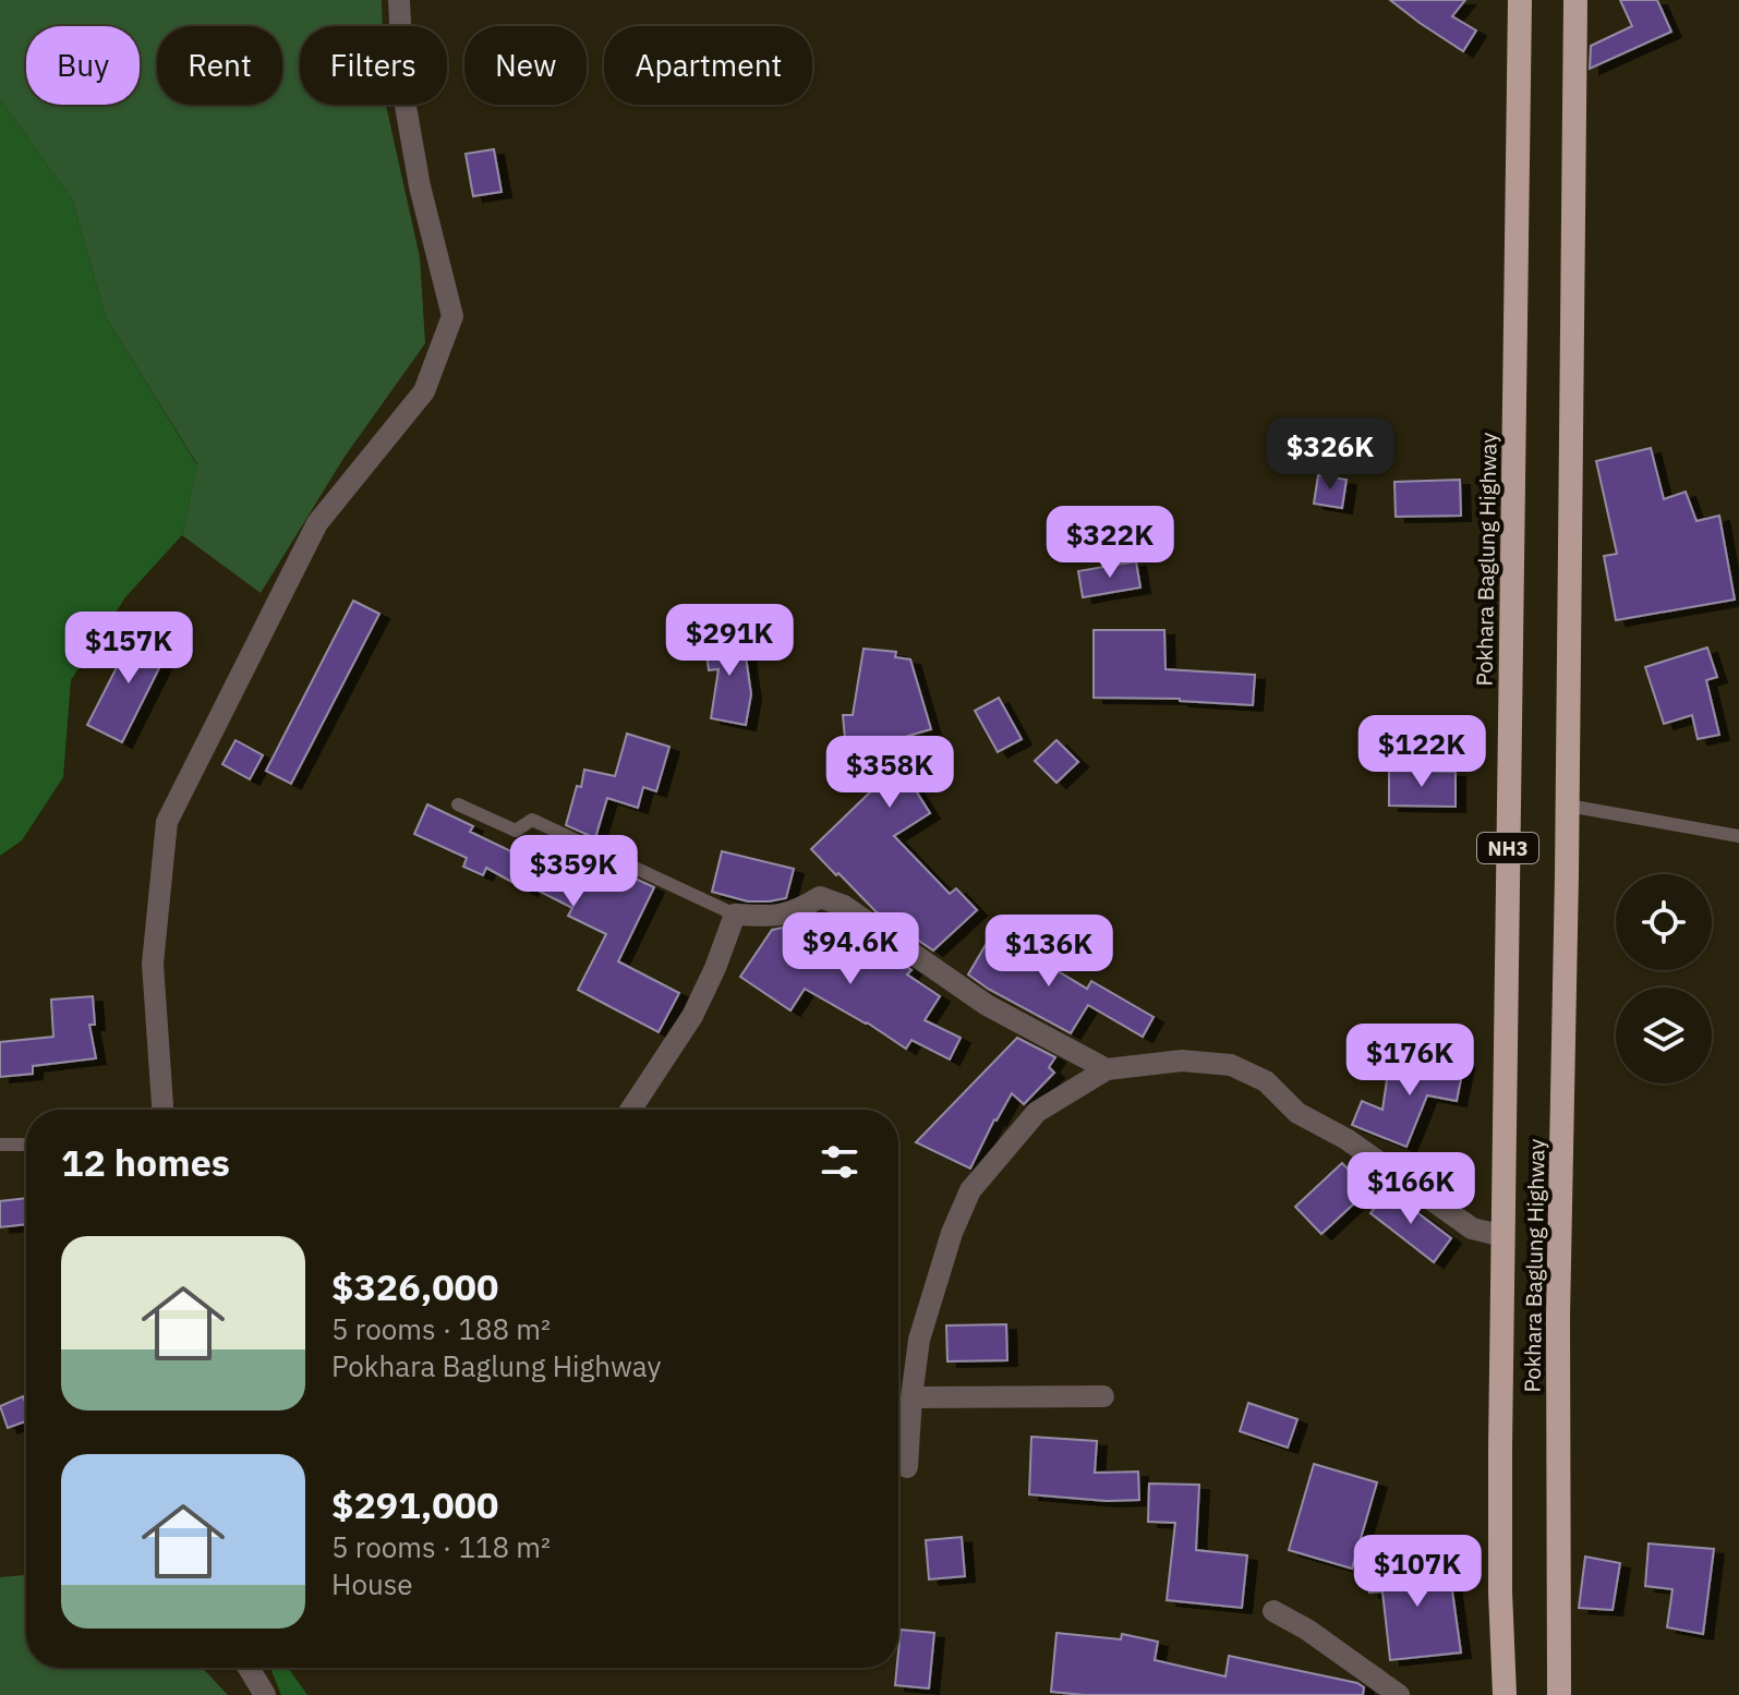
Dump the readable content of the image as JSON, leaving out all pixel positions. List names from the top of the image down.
{
  "streets": {
    "highway": ["Pokhara Baglung Highway", "NH3"]
  },
  "page": {
    "chip": [
      "Buy",
      "Rent",
      "Filters",
      "New",
      "Apartment"
    ],
    "price": [
      "$326K",
      "$322K",
      "$291K",
      "$157K",
      "$122K",
      "$358K",
      "$359K",
      "$94.6K",
      "$136K",
      "$176K",
      "$166K",
      "$107K"
    ],
    "heading": "12 homes",
    "list": [
      {
        "name": "$326,000",
        "note": "5 rooms · 188 m² · Pokhara Baglung Highway"
      },
      {
        "name": "$291,000",
        "note": "5 rooms · 118 m² · House"
      }
    ]
  }
}
